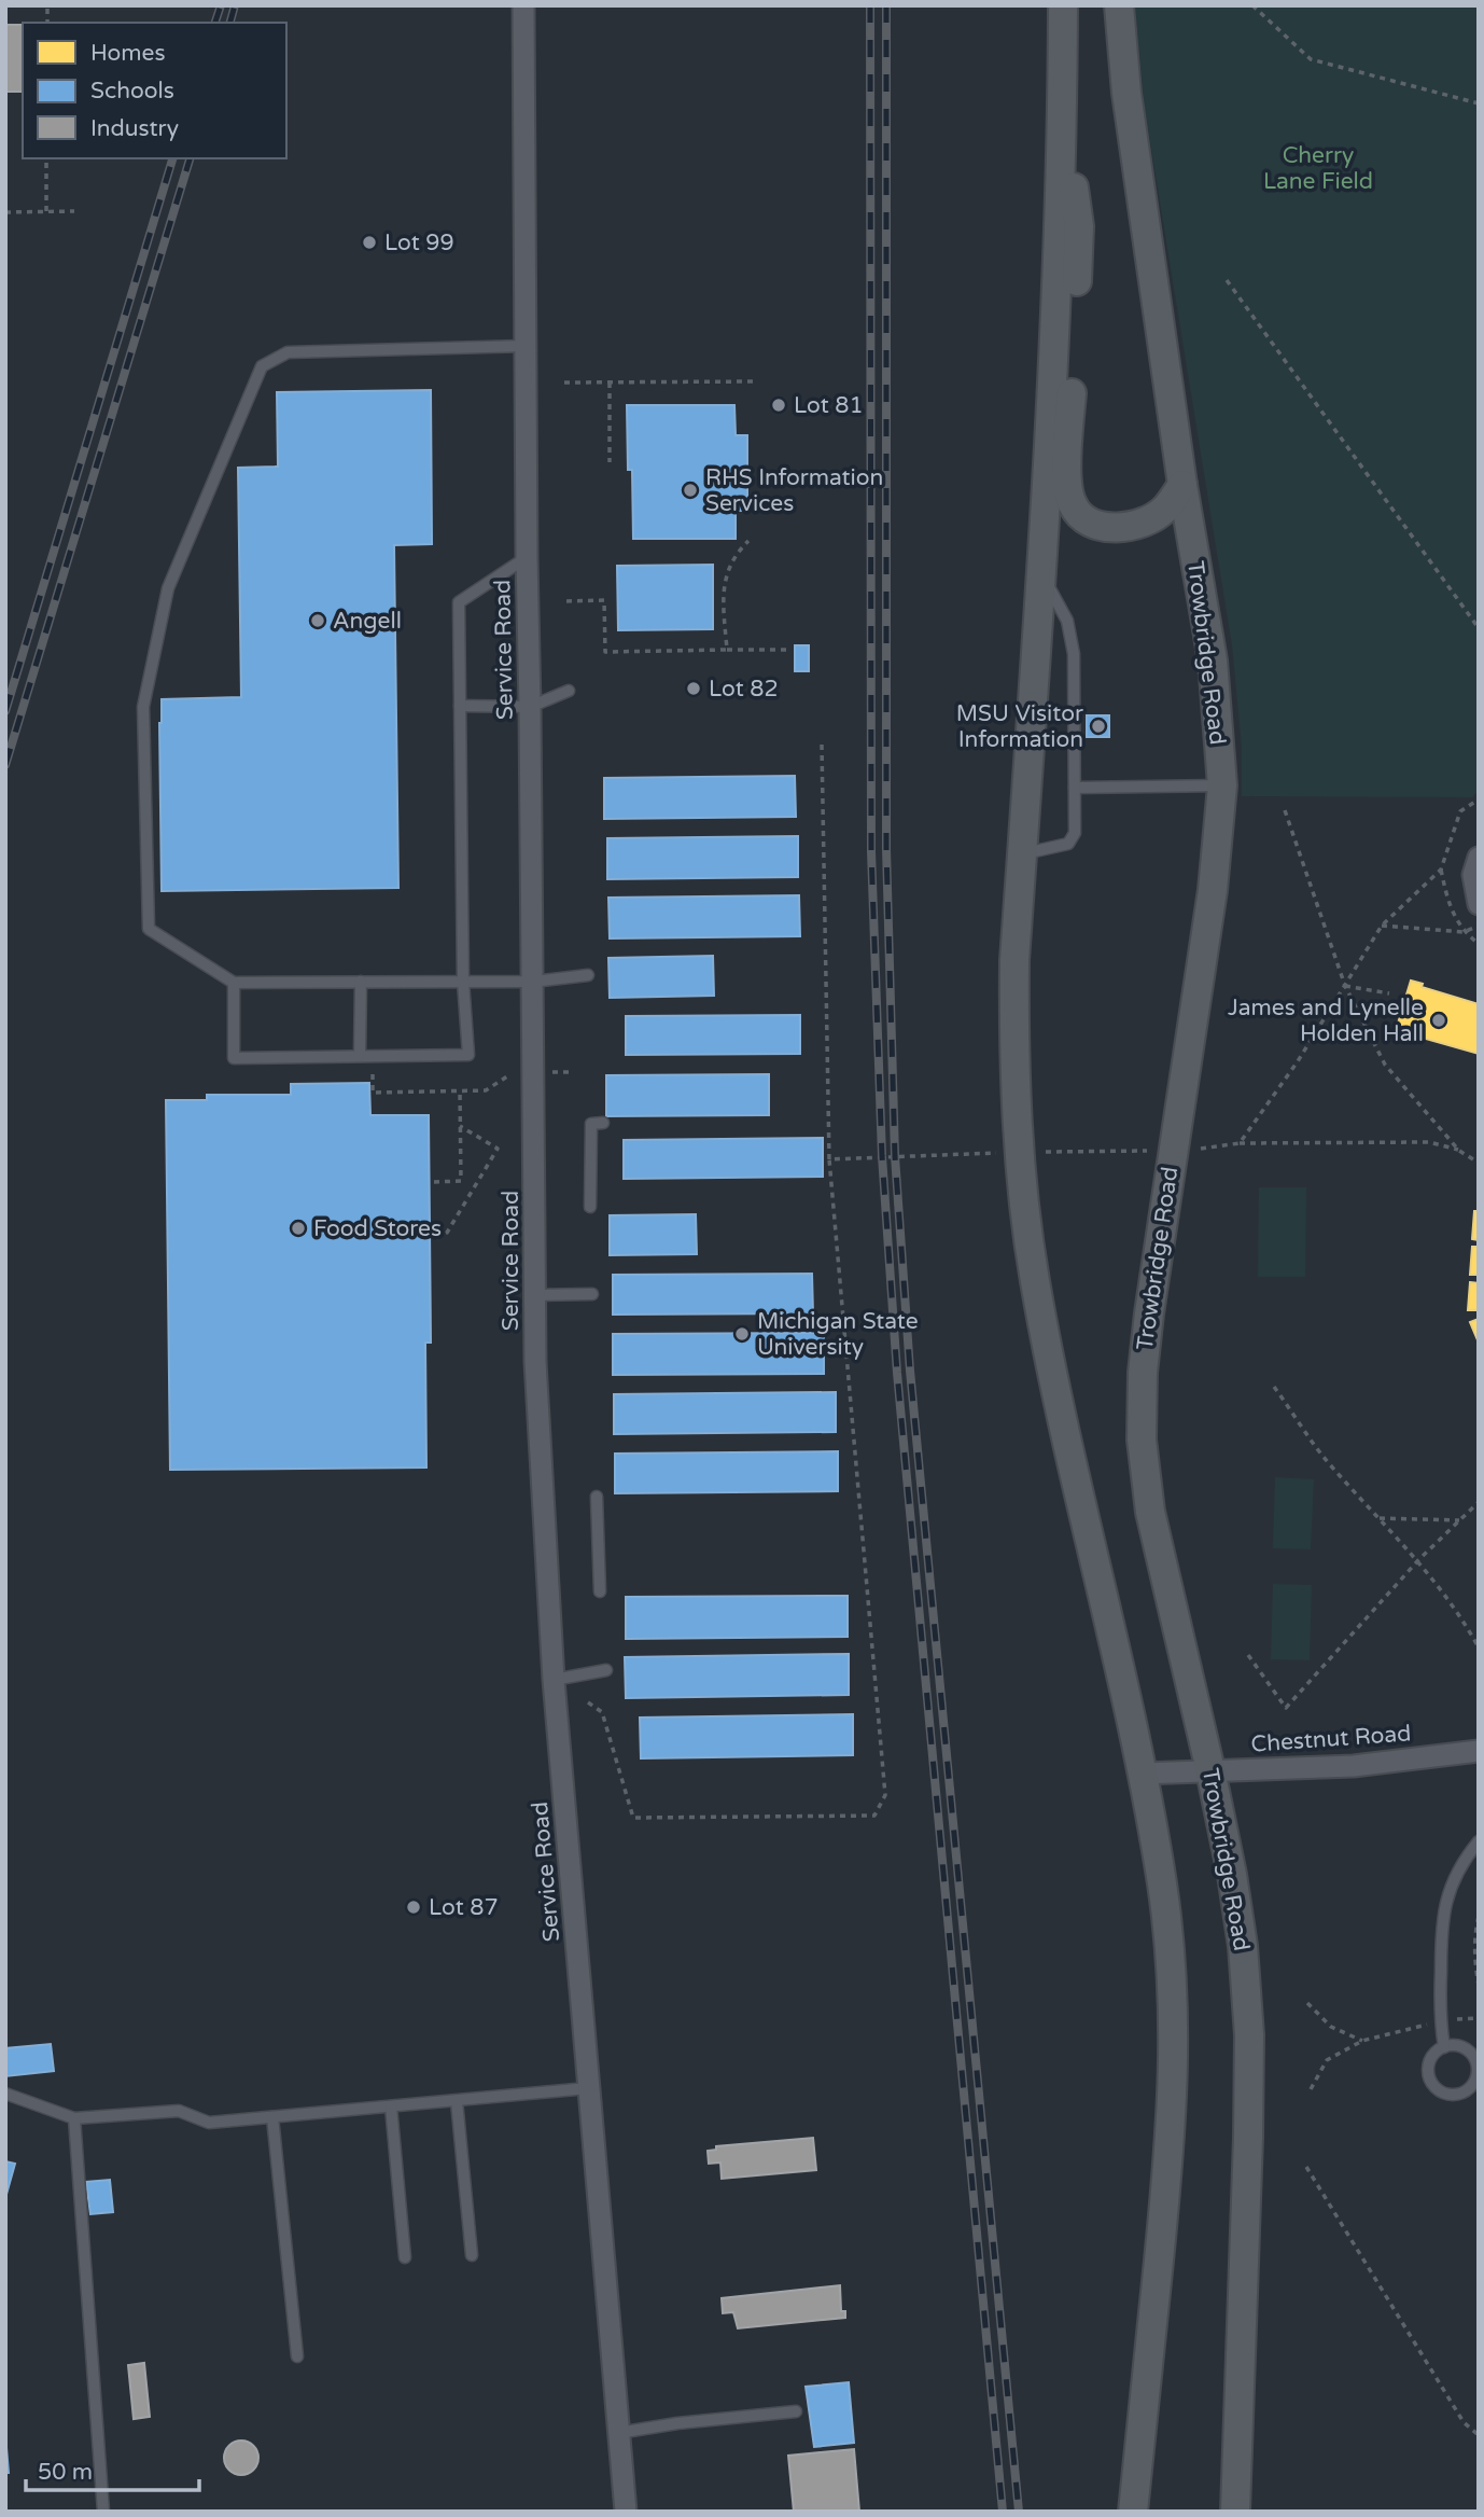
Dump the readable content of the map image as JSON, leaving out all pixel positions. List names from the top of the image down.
{
  "streets": {
    "street": ["Service Road", "Trowbridge Road", "Chestnut Road"]
  },
  "crossings": [
    ["Trowbridge Road", "Chestnut Road"]
  ],
  "parks": ["Cherry Lane Field"],
  "places": [
    "Lot 99",
    "Lot 81",
    "RHS Information Services",
    "Angell",
    "Lot 82",
    "MSU Visitor Information",
    "James and Lynelle Holden Hall",
    "Food Stores",
    "Michigan State University",
    "Lot 87"
  ],
  "legend": ["Homes", "Schools", "Industry"],
  "scale_bar": "50 m"
}
